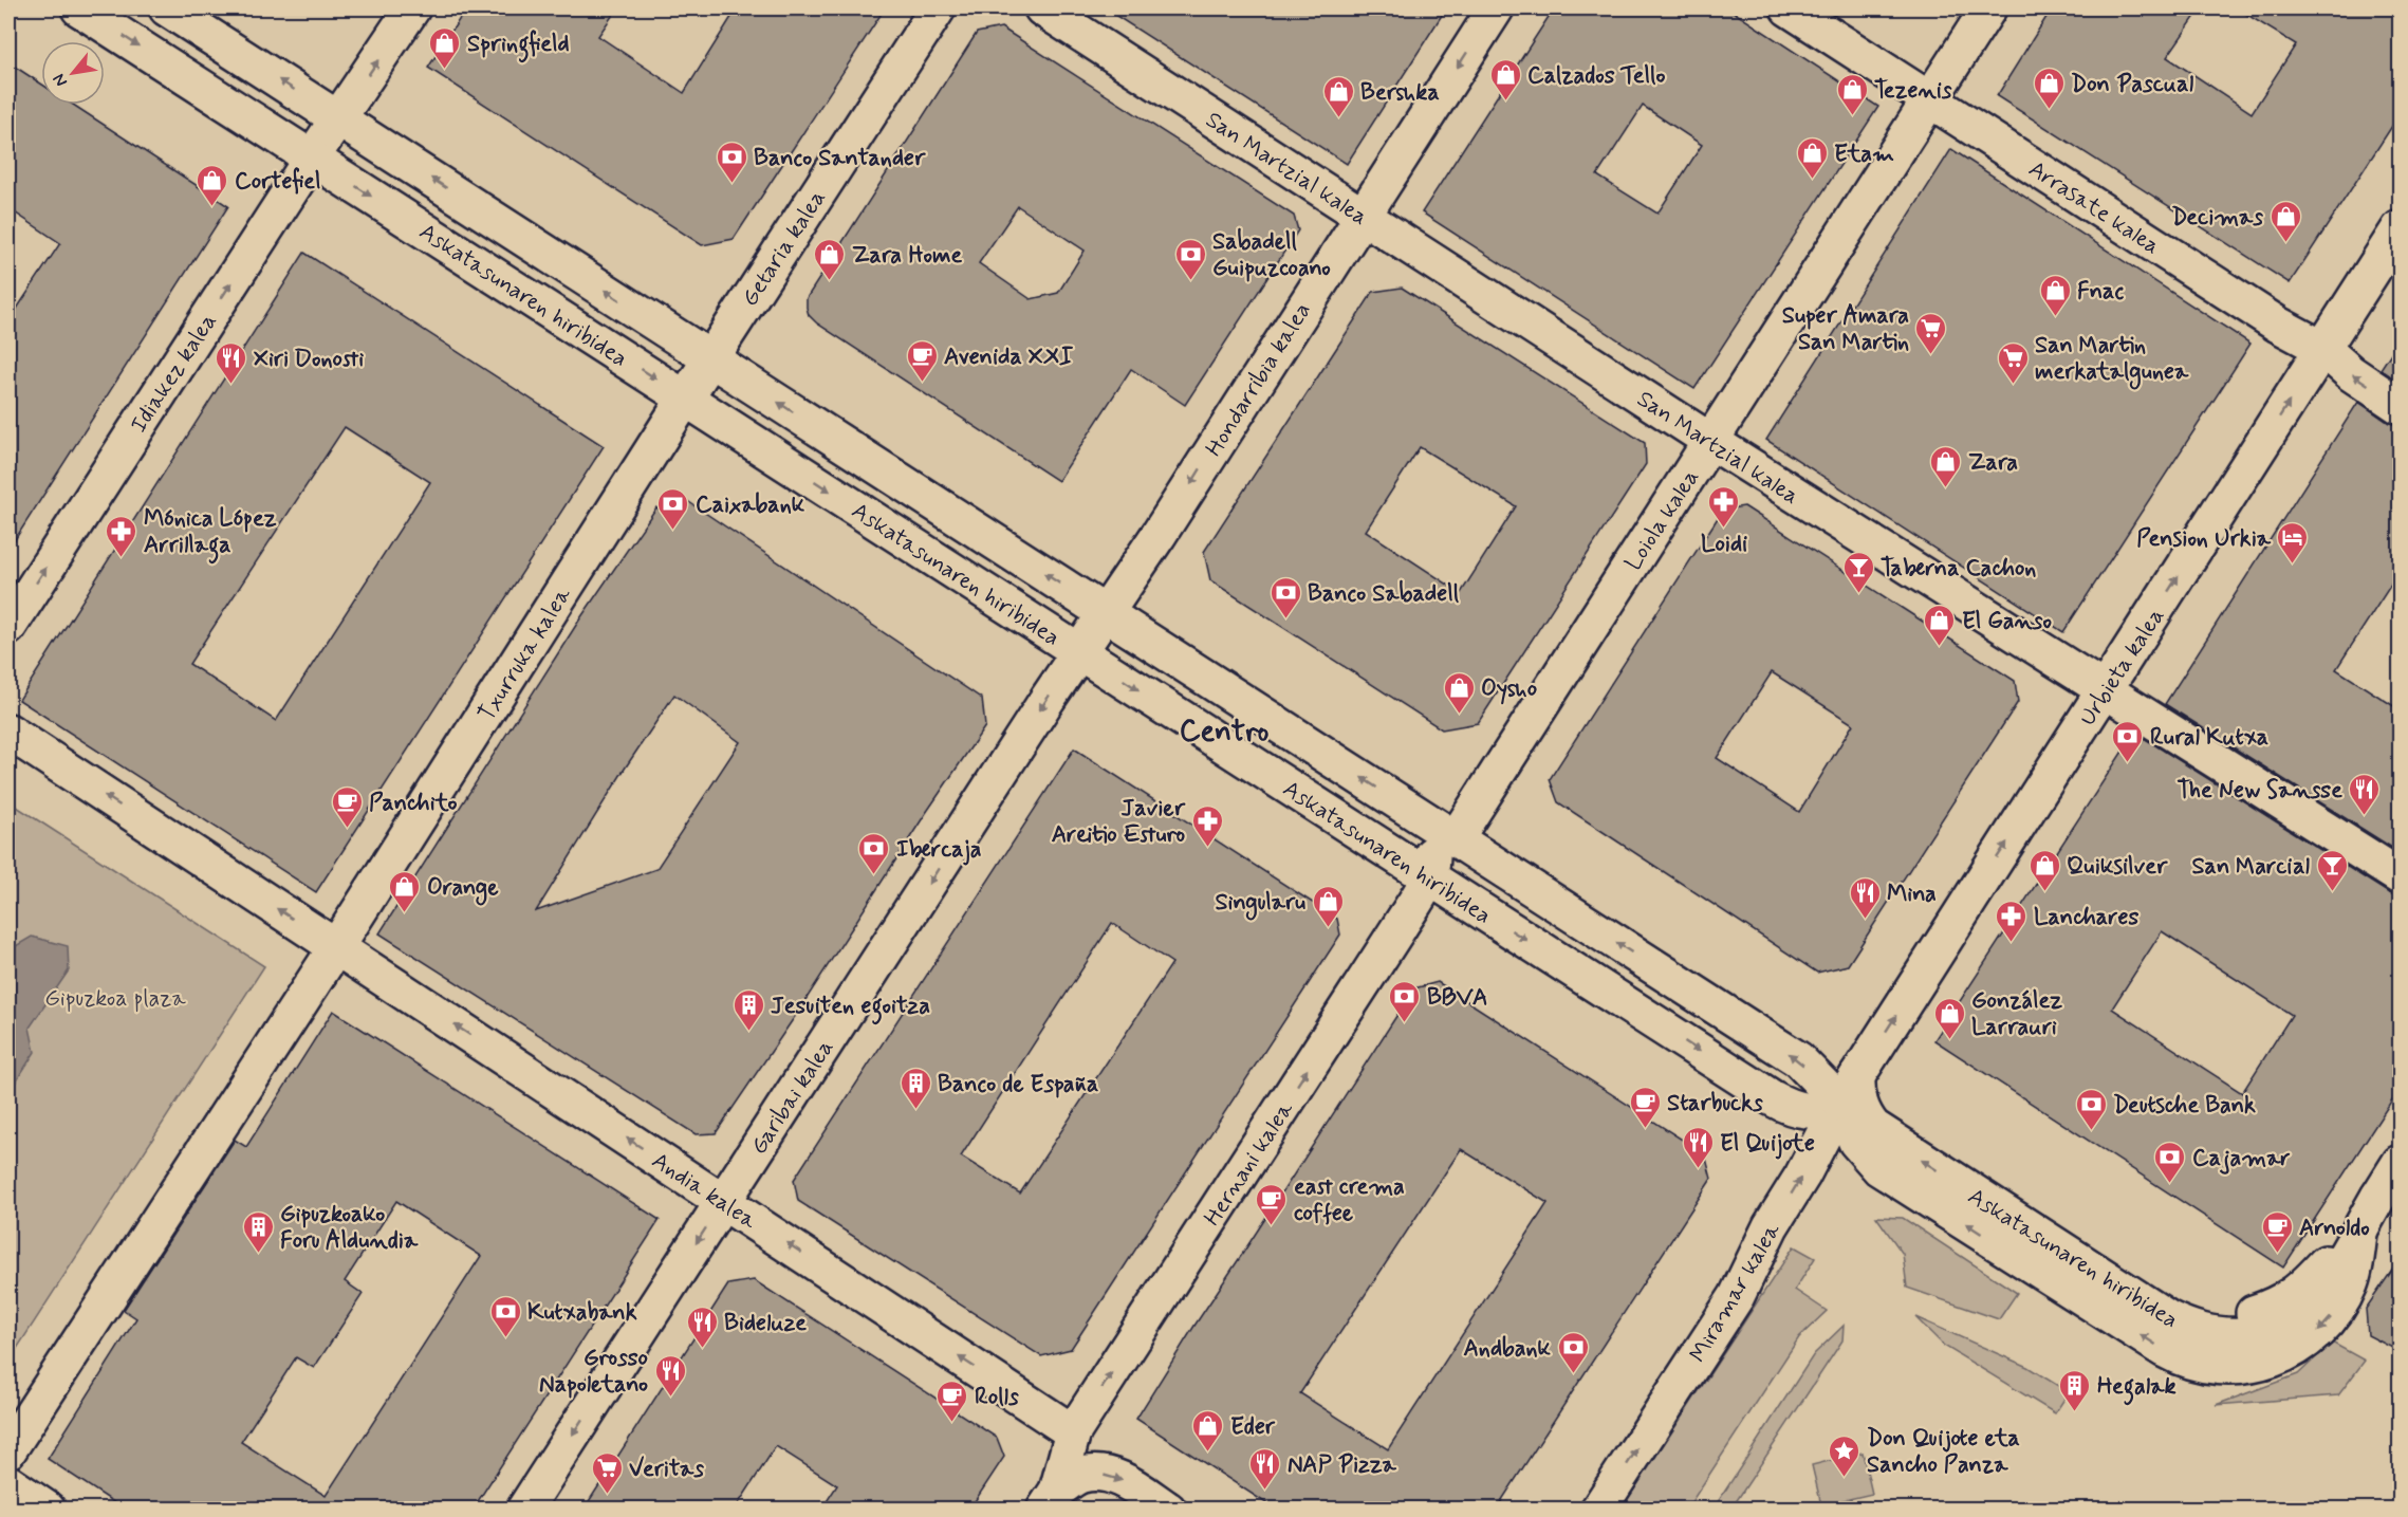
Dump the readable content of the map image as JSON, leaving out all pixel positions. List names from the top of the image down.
{
  "streets": {
    "street": [
      "San Martzial kalea",
      "Arrasate kalea",
      "Getaria kalea",
      "Askatasunaren hiribidea",
      "Idiakez kalea",
      "Hondarribia kalea",
      "Loiola kalea",
      "Txurruka kalea",
      "Urbieta kalea",
      "Garibai kalea",
      "Hernani kalea",
      "Andia kalea",
      "Miramar kalea"
    ]
  },
  "crossings": [
    ["San Martzial kalea", "Hondarribia kalea"],
    ["San Martzial kalea", "Loiola kalea"],
    ["San Martzial kalea", "Urbieta kalea"],
    ["Arrasate kalea", "Loiola kalea"],
    ["Arrasate kalea", "Urbieta kalea"],
    ["Getaria kalea", "Askatasunaren hiribidea"],
    ["Getaria kalea", "Txurruka kalea"],
    ["Askatasunaren hiribidea", "Idiakez kalea"],
    ["Askatasunaren hiribidea", "Hondarribia kalea"],
    ["Askatasunaren hiribidea", "Loiola kalea"],
    ["Askatasunaren hiribidea", "Txurruka kalea"],
    ["Askatasunaren hiribidea", "Urbieta kalea"],
    ["Askatasunaren hiribidea", "Garibai kalea"],
    ["Askatasunaren hiribidea", "Hernani kalea"],
    ["Askatasunaren hiribidea", "Miramar kalea"],
    ["Hondarribia kalea", "Garibai kalea"],
    ["Txurruka kalea", "Andia kalea"],
    ["Urbieta kalea", "Miramar kalea"],
    ["Garibai kalea", "Andia kalea"],
    ["Hernani kalea", "Andia kalea"]
  ],
  "one_way": [
    "Idiakez kalea",
    "Hondarribia kalea",
    "Urbieta kalea",
    "Garibai kalea",
    "Hernani kalea",
    "Andia kalea",
    "Miramar kalea"
  ],
  "districts": ["Centro"],
  "parks": ["Gipuzkoa plaza"],
  "places": {
    "shop": [
      "Springfield",
      "Calzados Tello",
      "Don Pascual",
      "Tezenis",
      "Bershka",
      "Etam",
      "Cortefiel",
      "Decimas",
      "Zara Home",
      "Fnac",
      "Zara",
      "El Ganso",
      "Oysho",
      "Quiksilver",
      "Orange",
      "Singularu",
      "González Larrauri",
      "Eder"
    ],
    "bank": [
      "Banco Santander",
      "Sabadell Guipuzcoano",
      "Caixabank",
      "Banco Sabadell",
      "Rural Kutxa",
      "Ibercaja",
      "BBVA",
      "Deutsche Bank",
      "Cajamar",
      "Kutxabank",
      "Andbank"
    ],
    "supermarket": ["Super Amara San Martin", "San Martin merkatalgunea", "Veritas"],
    "cafe": [
      "Avenida XXI",
      "Panchito",
      "Starbucks",
      "east crema coffee",
      "Arnoldo",
      "Rolls"
    ],
    "restaurant": [
      "Xiri Donosti",
      "The New Sansse",
      "Mina",
      "El Quijote",
      "Bideluze",
      "Grosso Napoletano",
      "NAP Pizza"
    ],
    "pharmacy": [
      "Loidi",
      "Mónica López Arrillaga",
      "Javier Areitio Esturo",
      "Lanchares"
    ],
    "hotel": ["Pension Urkia"],
    "bar": ["Taberna Cachon", "San Marcial"],
    "building": [
      "Jesuiten egoitza",
      "Banco de España",
      "Gipuzkoako Foru Aldundia",
      "Hegalak"
    ],
    "place": ["Don Quijote eta Sancho Panza"]
  },
  "north": "bottom left"
}
